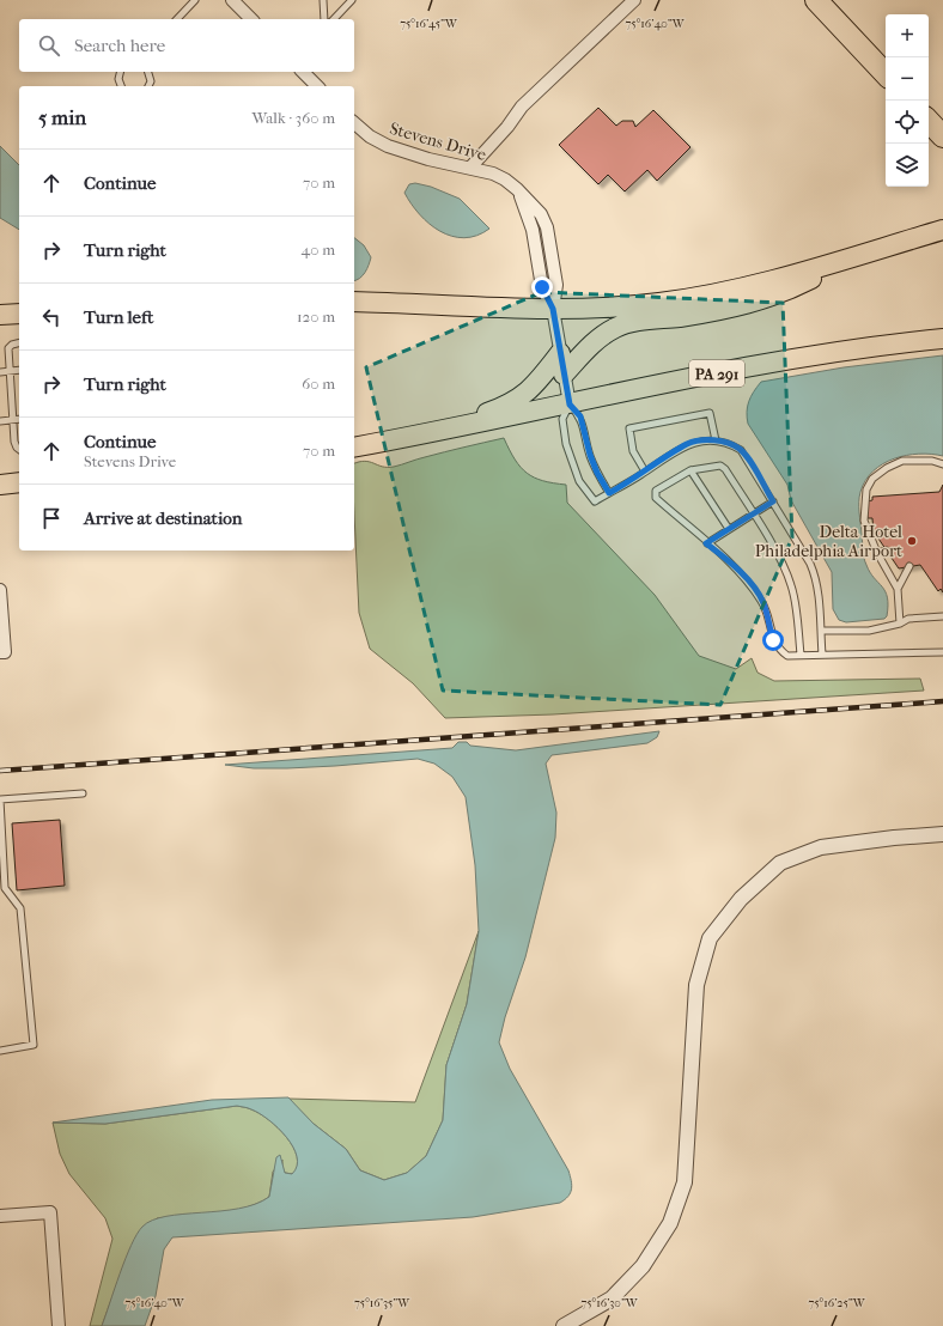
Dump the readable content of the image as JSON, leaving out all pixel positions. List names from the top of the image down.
{
  "streets": {
    "main road": ["PA 291"],
    "street": ["Stevens Drive"]
  },
  "crossings": [
    ["Stevens Drive", "PA 291"]
  ],
  "places": ["Delta Hotel Philadelphia Airport"],
  "page": {
    "map_buttons": ["+", "−"],
    "search": "Search here",
    "heading": ["5 min", "Walk · 360 m"],
    "list": [
      ["Continue", "70 m"],
      ["Turn right", "40 m"],
      ["Turn left", "120 m"],
      ["Turn right", "60 m"],
      ["Continue", "Stevens Drive", "70 m"],
      "Arrive at destination"
    ]
  },
  "coordinates": [
    "75°16'45\"W",
    "75°16'40\"W",
    "75°16'35\"W",
    "75°16'30\"W",
    "75°16'25\"W"
  ]
}
